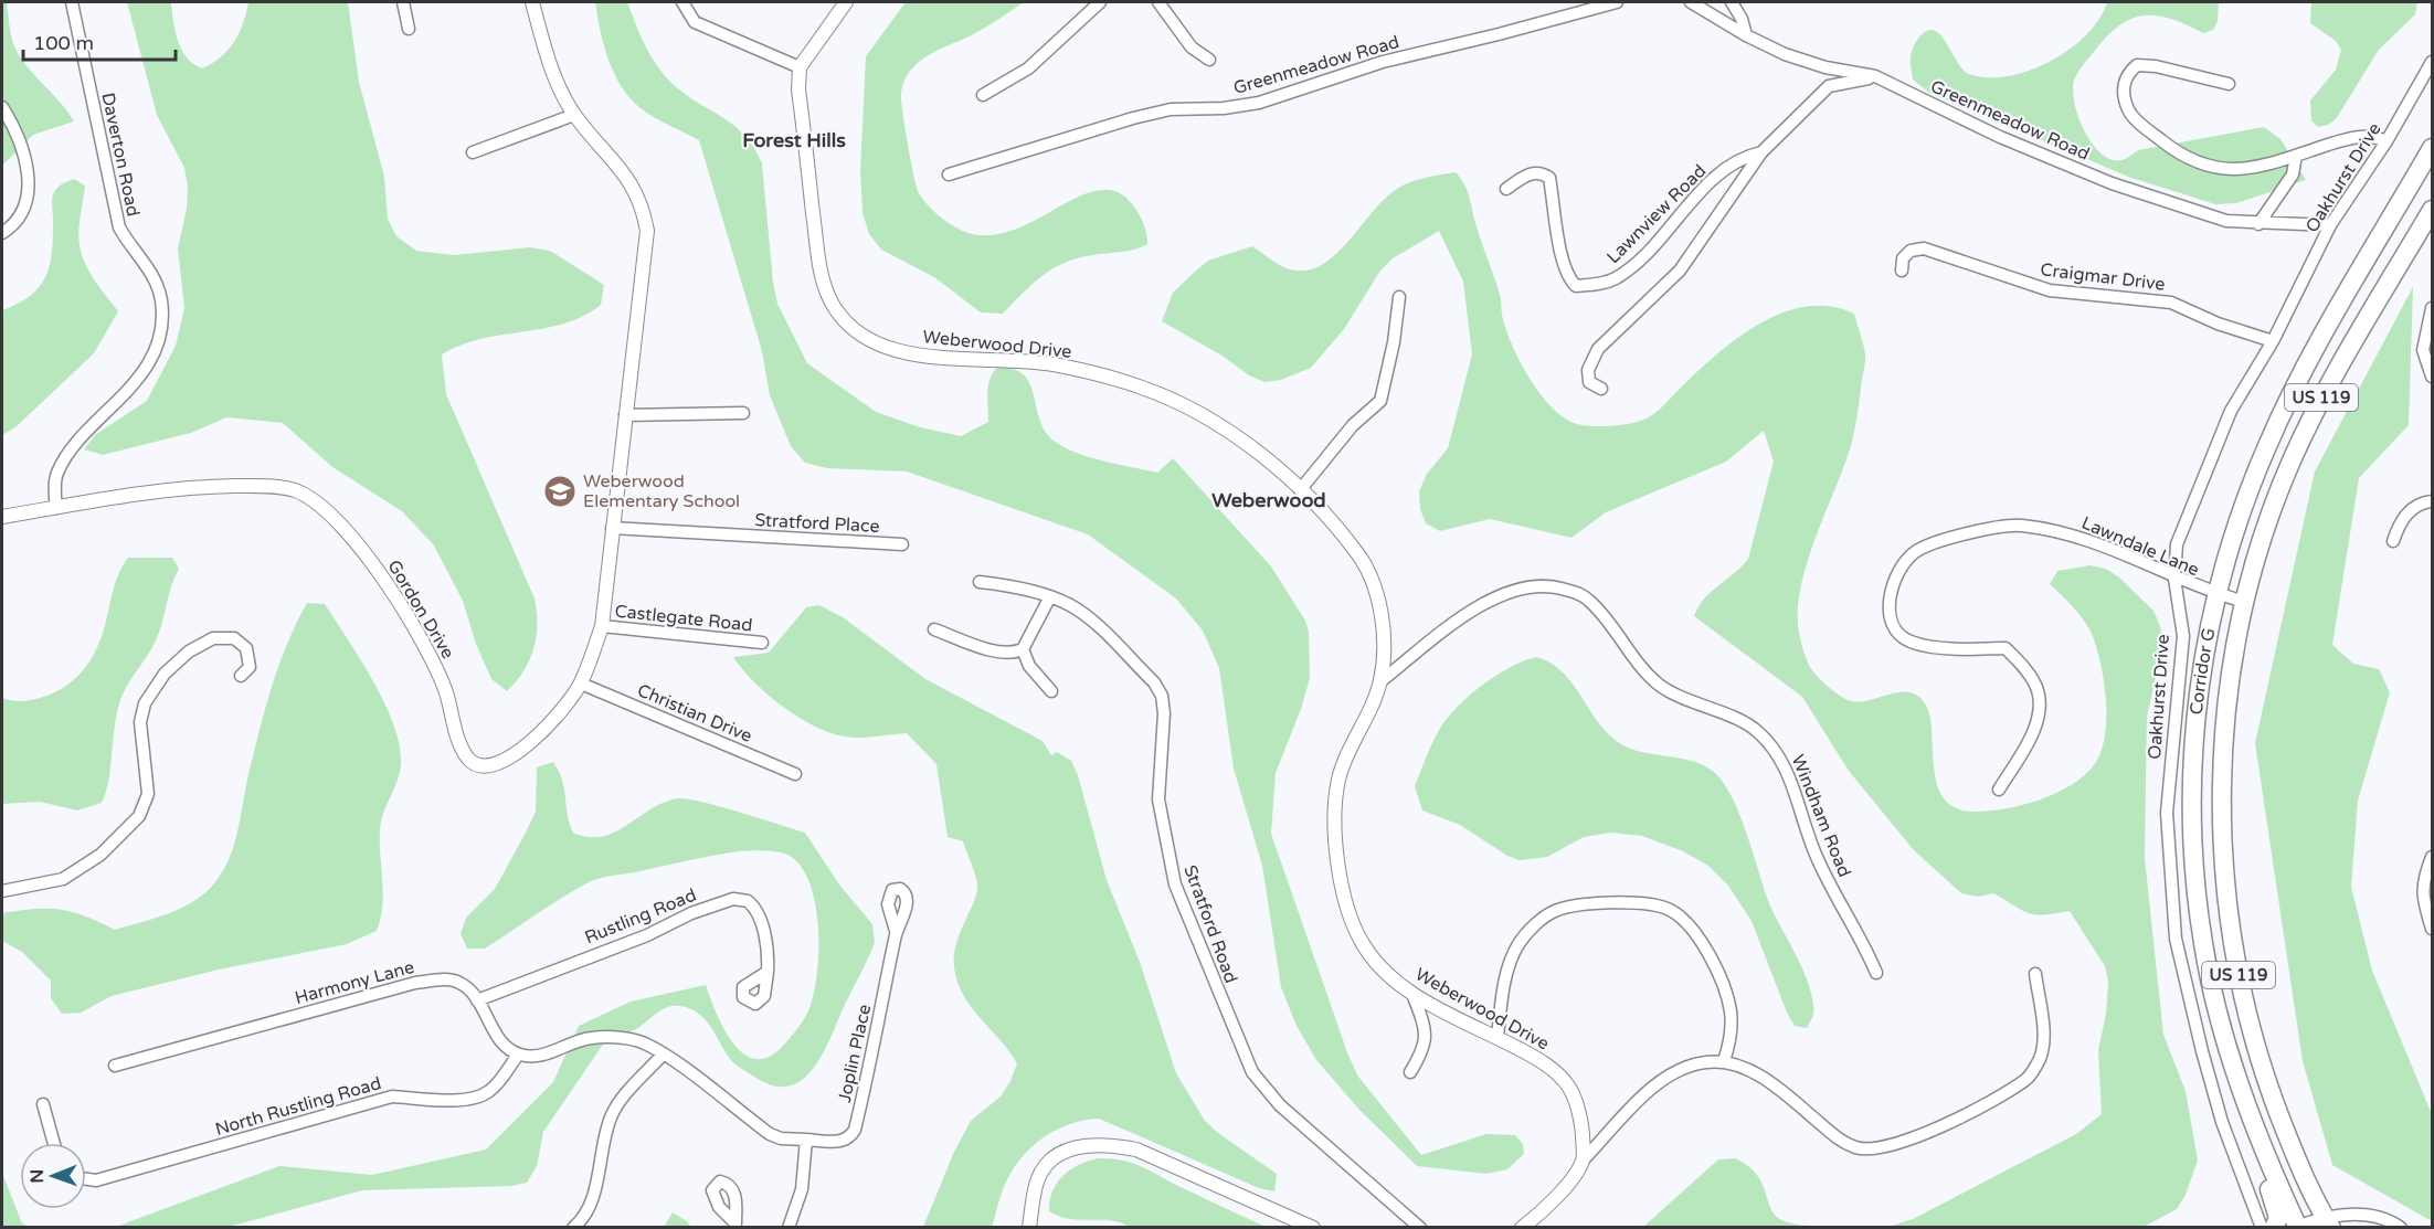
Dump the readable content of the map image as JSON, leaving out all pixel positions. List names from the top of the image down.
{
  "streets": {
    "highway": ["US 119", "Corridor G"],
    "street": [
      "Greenmeadow Road",
      "Daverton Road",
      "Oakhurst Drive",
      "Lawnview Road",
      "Craigmar Drive",
      "Weberwood Drive",
      "Stratford Place",
      "Lawndale Lane",
      "Gordon Drive",
      "Castlegate Road",
      "Christian Drive",
      "Windham Road",
      "Rustling Road",
      "Stratford Road",
      "Harmony Lane",
      "Joplin Place",
      "North Rustling Road"
    ]
  },
  "crossings": [
    ["Greenmeadow Road", "Oakhurst Drive"],
    ["Greenmeadow Road", "Lawnview Road"],
    ["Daverton Road", "Gordon Drive"],
    ["Oakhurst Drive", "Craigmar Drive"],
    ["Oakhurst Drive", "Lawndale Lane"],
    ["Weberwood Drive", "Windham Road"],
    ["US 119", "Lawndale Lane"],
    ["US 119", "Corridor G"],
    ["Stratford Place", "Gordon Drive"],
    ["Lawndale Lane", "Corridor G"],
    ["Gordon Drive", "Castlegate Road"],
    ["Gordon Drive", "Christian Drive"],
    ["Rustling Road", "Harmony Lane"],
    ["Harmony Lane", "North Rustling Road"]
  ],
  "districts": ["Forest Hills", "Weberwood"],
  "places": {
    "school or university": ["Weberwood Elementary School"]
  },
  "scale_bar": "100 m",
  "north": "left"
}
